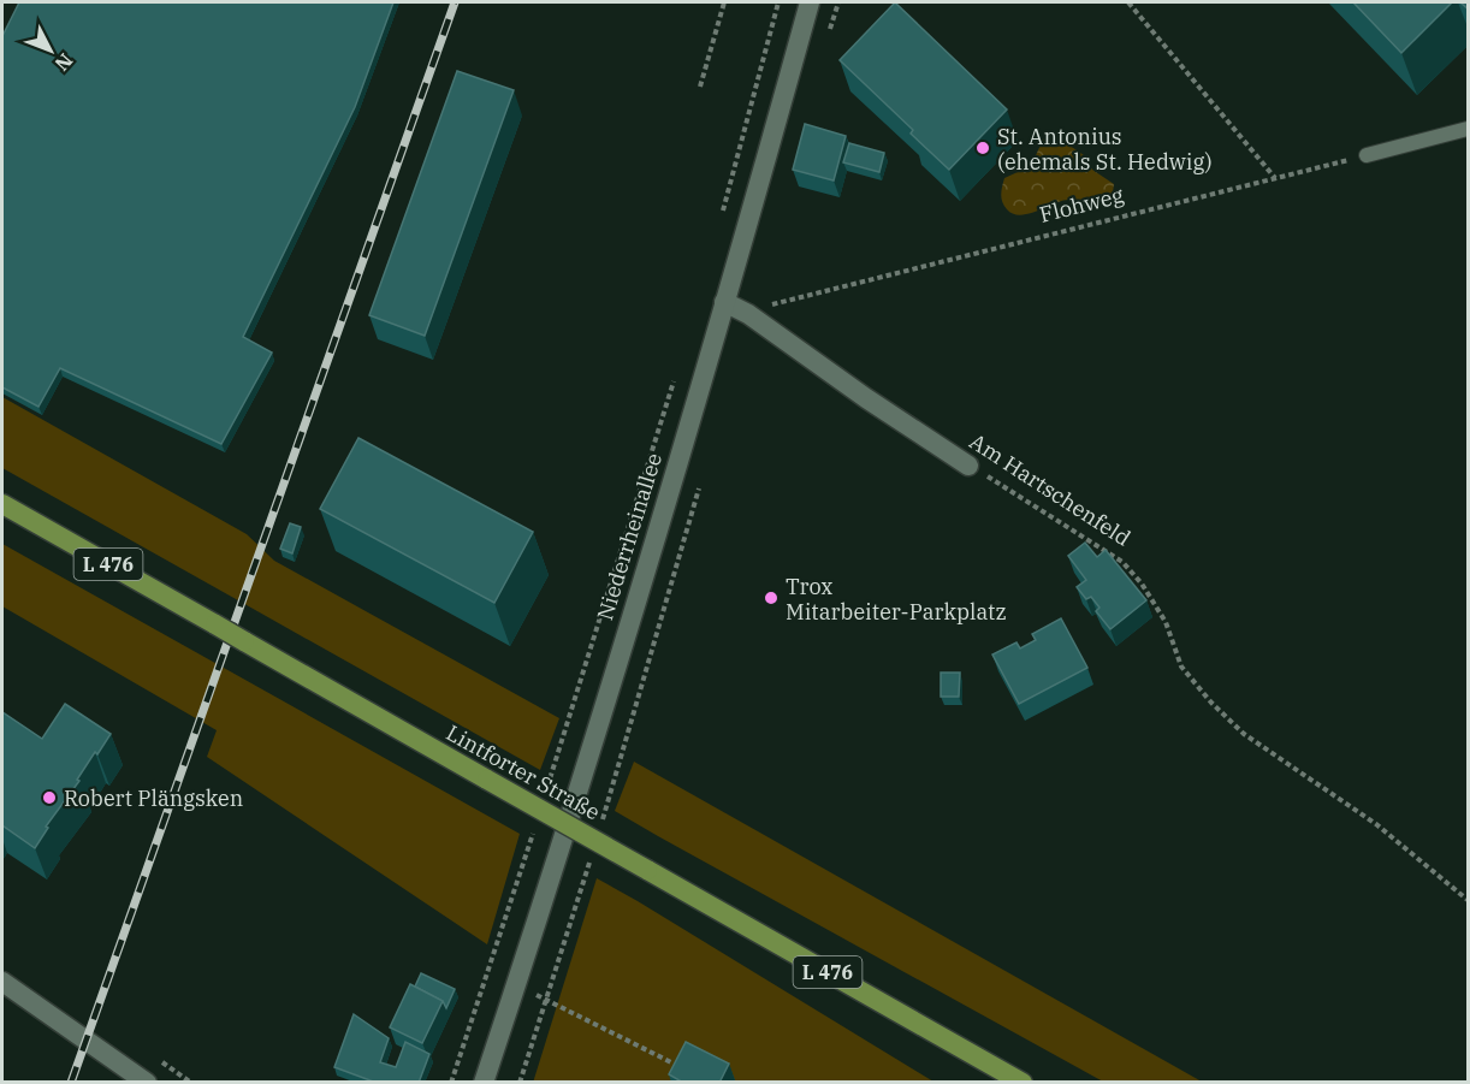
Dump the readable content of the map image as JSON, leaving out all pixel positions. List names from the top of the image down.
{
  "streets": {
    "main road": [
      "Am Hartschenfeld",
      "Niederrheinallee",
      "L 476",
      "Lintforter Straße"
    ],
    "path": ["Flohweg"]
  },
  "crossings": [
    ["Flohweg", "Am Hartschenfeld"],
    ["Am Hartschenfeld", "Niederrheinallee"]
  ],
  "places": ["St. Antonius (ehemals St. Hedwig)", "Trox Mitarbeiter-Parkplatz", "Robert Plängsken"],
  "north": "bottom right"
}
